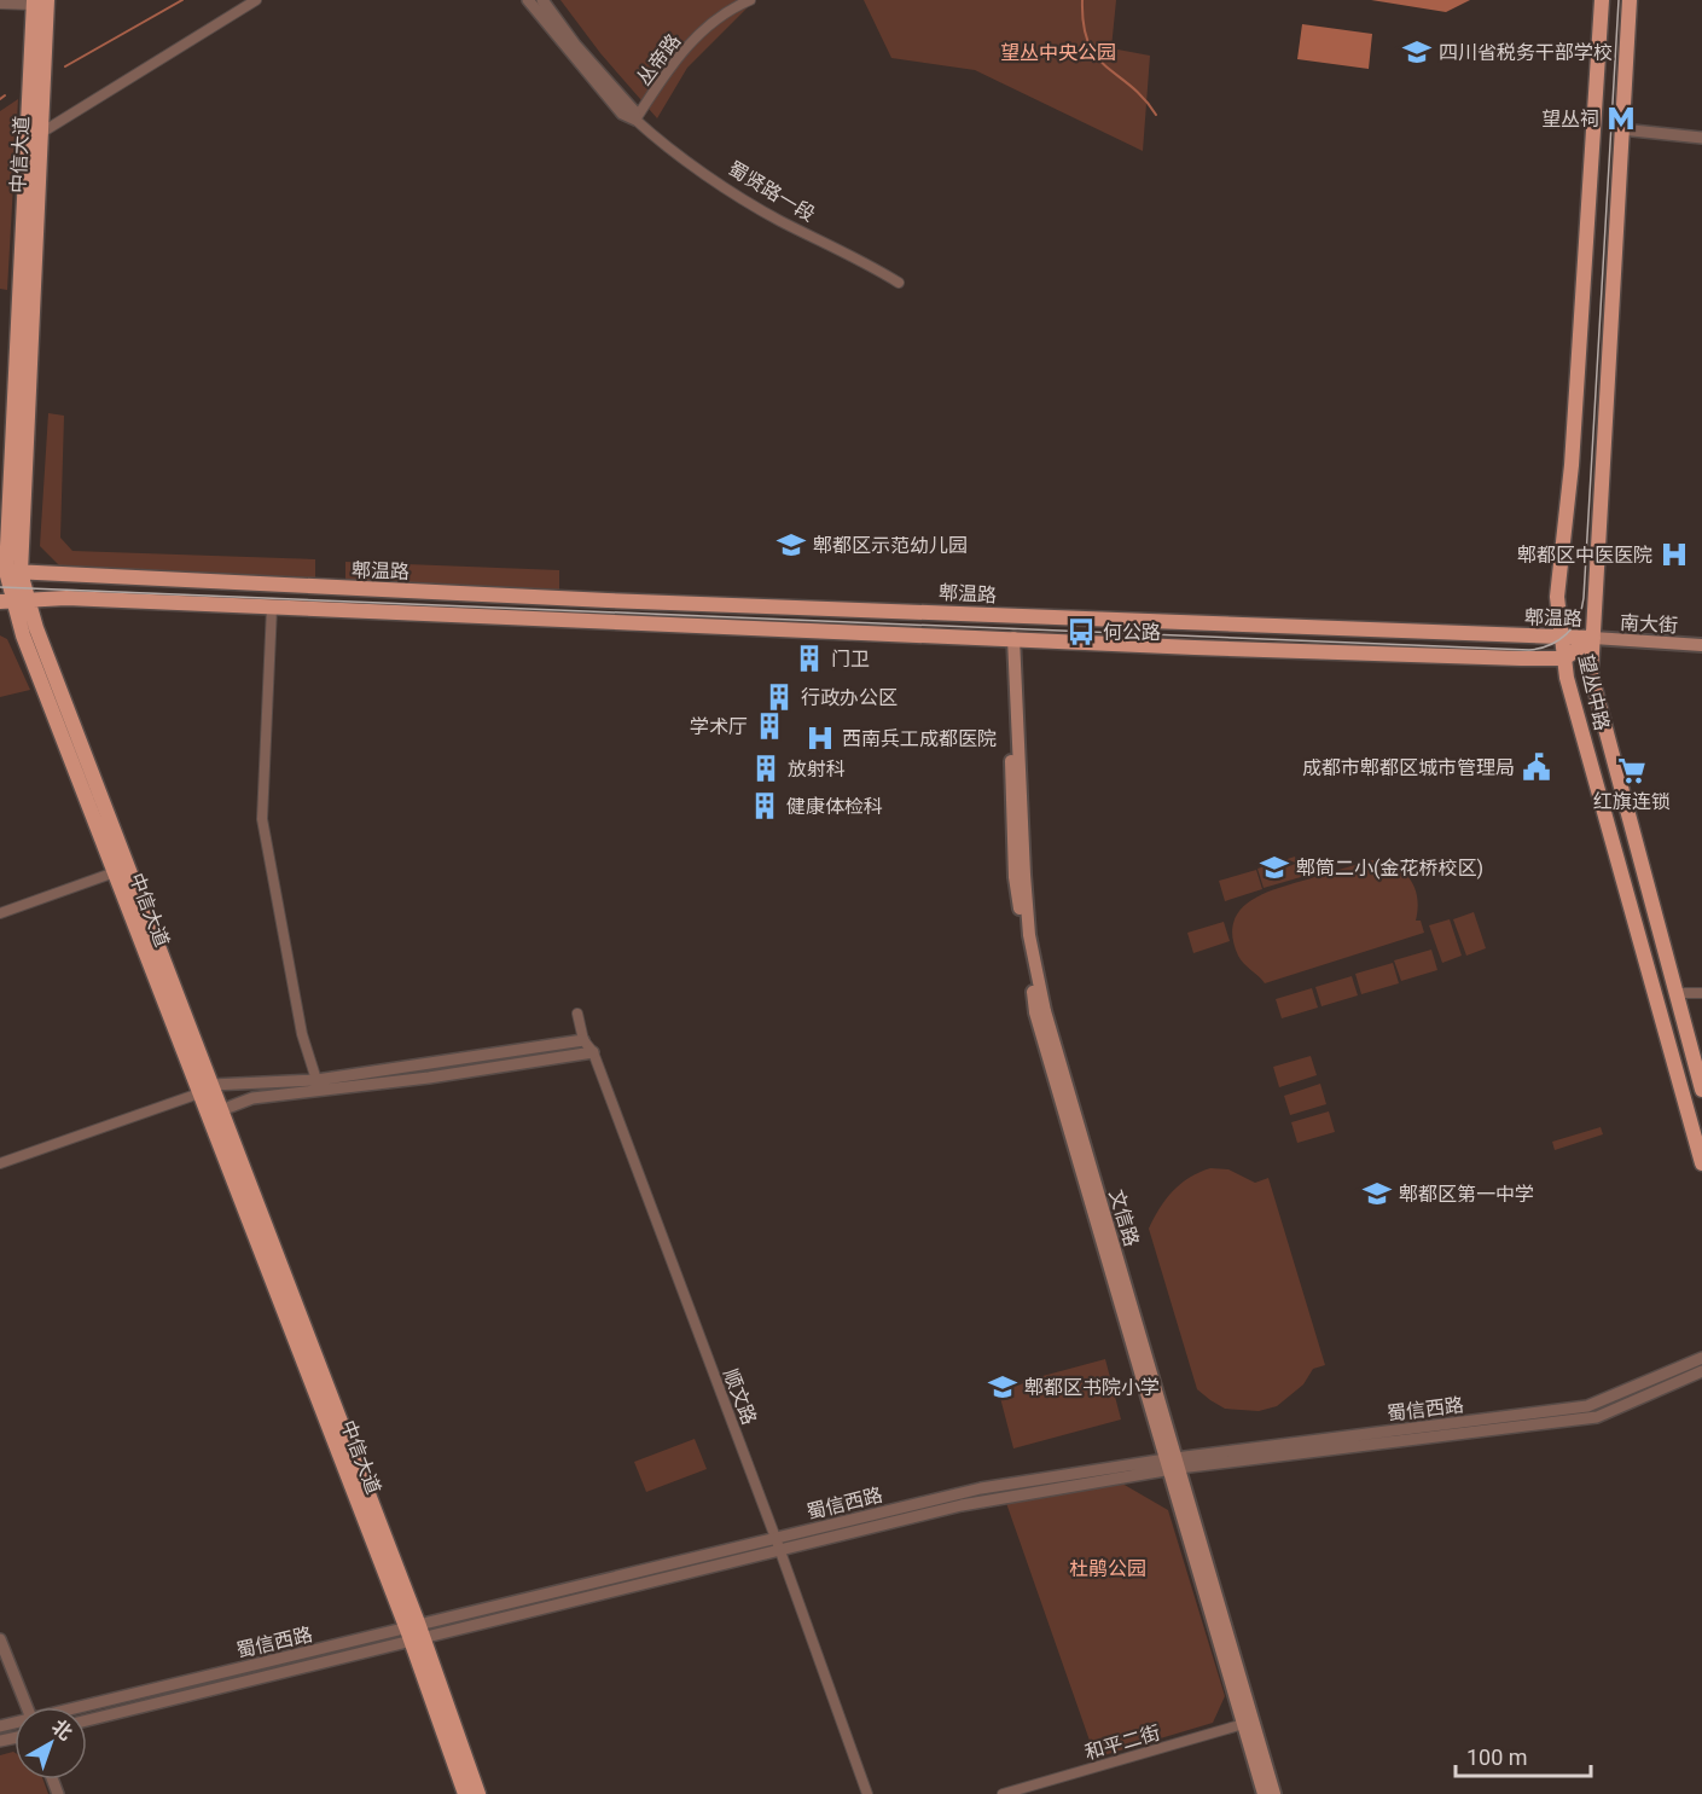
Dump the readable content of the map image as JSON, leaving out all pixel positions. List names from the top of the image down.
{
  "streets": {
    "main road": [
      "中信大道",
      "郫温路",
      "南大街",
      "望丛中路"
    ],
    "street": [
      "丛帝路",
      "蜀贤路一段",
      "顺文路",
      "蜀信西路",
      "和平二街"
    ]
  },
  "crossings": [
    ["丛帝路", "蜀贤路一段"],
    ["中信大道", "郫温路"],
    ["中信大道", "蜀信西路"],
    ["郫温路", "南大街"],
    ["郫温路", "望丛中路"],
    ["南大街", "望丛中路"],
    ["顺文路", "蜀信西路"]
  ],
  "parks": ["望丛中央公园", "杜鹃公园"],
  "places": {
    "school or university": [
      "四川省税务干部学校",
      "郫都区示范幼儿园",
      "郫筒二小(金花桥校区)",
      "郫都区第一中学",
      "郫都区书院小学"
    ],
    "metro station": ["望丛祠"],
    "hospital": ["郫都区中医医院", "西南兵工成都医院"],
    "bus stop": ["何公路"],
    "building": [
      "门卫",
      "行政办公区",
      "学术厅",
      "放射科",
      "健康体检科"
    ],
    "public building": ["成都市郫都区城市管理局"],
    "supermarket": ["红旗连锁"]
  },
  "scale_bar": "100 m",
  "north": "top right"
}
